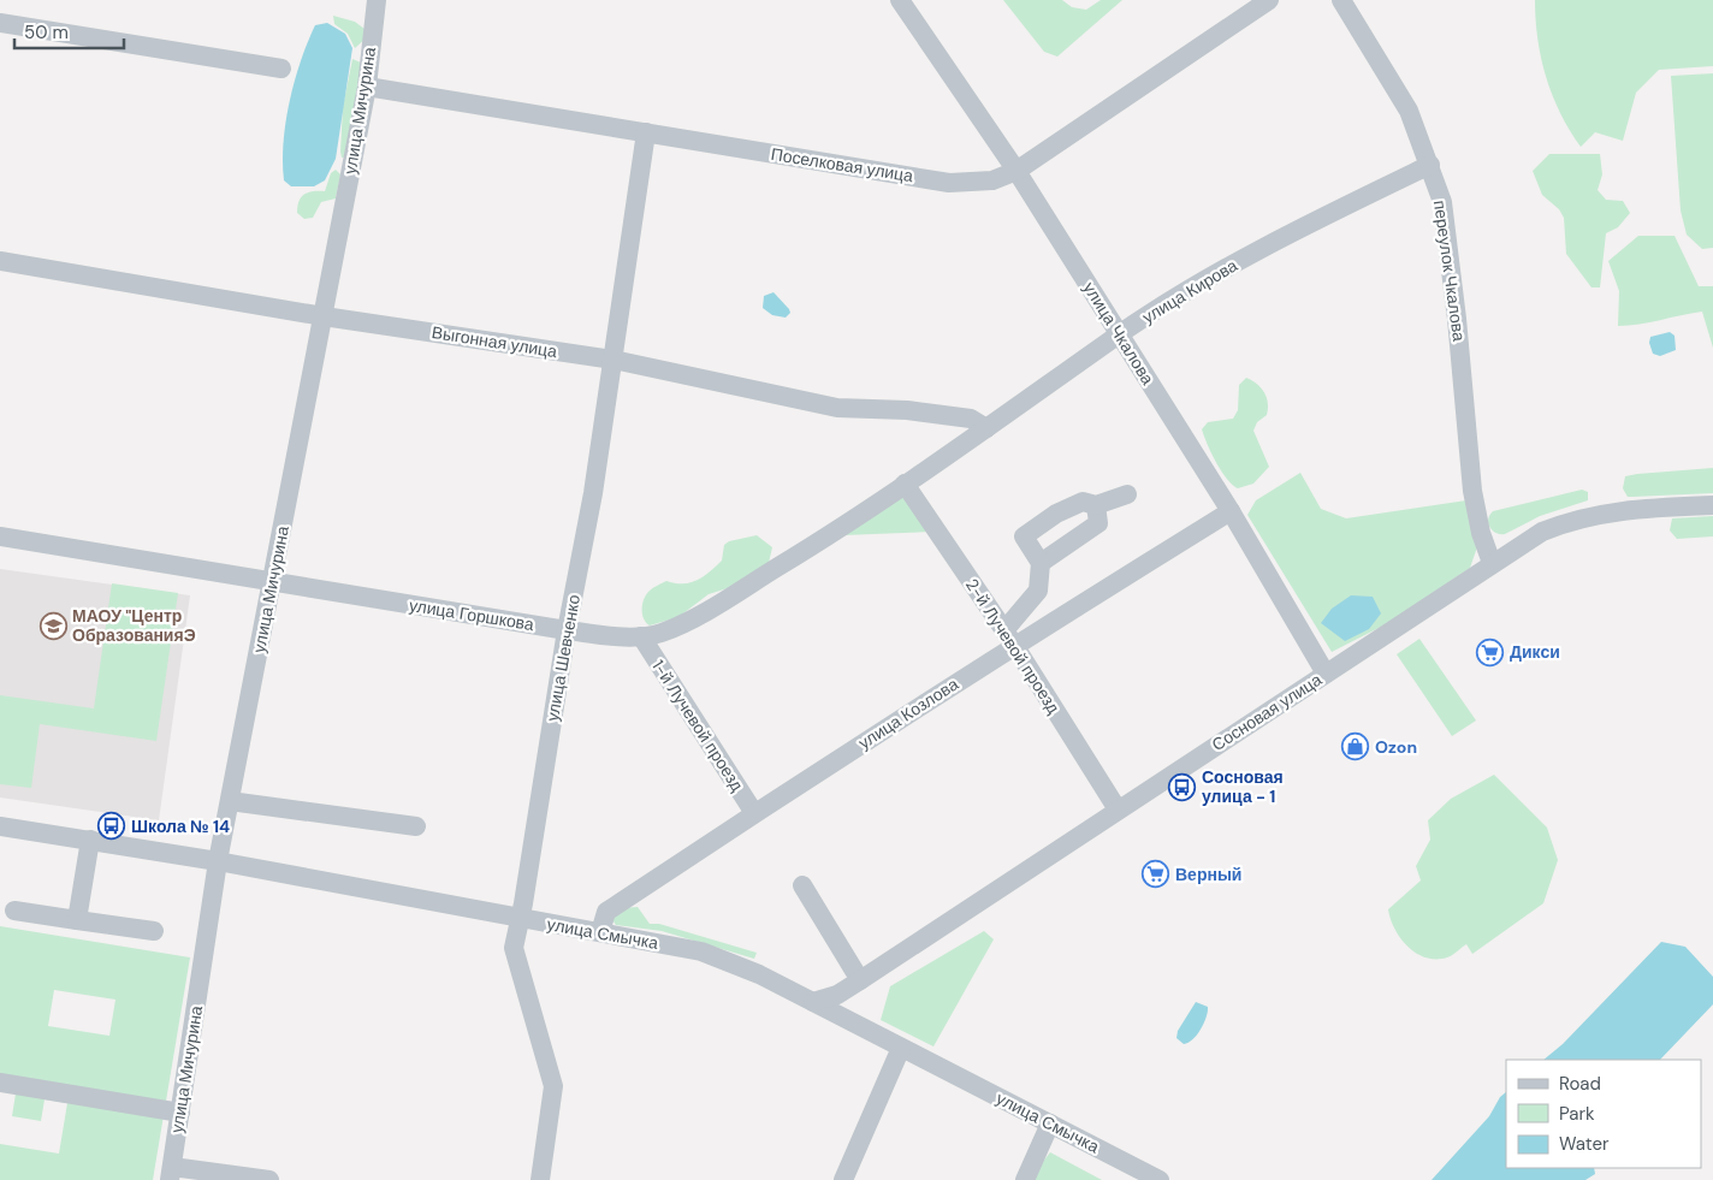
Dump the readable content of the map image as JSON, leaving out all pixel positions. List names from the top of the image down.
{
  "streets": {
    "street": [
      "улица Мичурина",
      "Поселковая улица",
      "переулок Чкалова",
      "улица Кирова",
      "улица Чкалова",
      "Выгонная улица",
      "улица Горшкова",
      "2-й Лучевой проезд",
      "улица Шевченко",
      "Сосновая улица",
      "улица Козлова",
      "1-й Лучевой проезд",
      "улица Смычка"
    ]
  },
  "crossings": [
    ["улица Мичурина", "Поселковая улица"],
    ["улица Мичурина", "Выгонная улица"],
    ["улица Мичурина", "улица Горшкова"],
    ["улица Мичурина", "улица Смычка"],
    ["Поселковая улица", "улица Чкалова"],
    ["Поселковая улица", "улица Шевченко"],
    ["переулок Чкалова", "улица Кирова"],
    ["переулок Чкалова", "Сосновая улица"],
    ["улица Кирова", "улица Чкалова"],
    ["улица Кирова", "Выгонная улица"],
    ["улица Кирова", "улица Горшкова"],
    ["улица Кирова", "2-й Лучевой проезд"],
    ["улица Чкалова", "Сосновая улица"],
    ["улица Чкалова", "улица Козлова"],
    ["Выгонная улица", "улица Шевченко"],
    ["улица Горшкова", "2-й Лучевой проезд"],
    ["улица Горшкова", "улица Шевченко"],
    ["улица Горшкова", "1-й Лучевой проезд"],
    ["2-й Лучевой проезд", "Сосновая улица"],
    ["2-й Лучевой проезд", "улица Козлова"],
    ["улица Шевченко", "улица Смычка"],
    ["Сосновая улица", "улица Смычка"],
    ["улица Козлова", "1-й Лучевой проезд"],
    ["улица Козлова", "улица Смычка"]
  ],
  "places": {
    "school or university": ["МАОУ \"Центр ОбразованияЭ"],
    "supermarket": ["Дикси", "Верный"],
    "shop": ["Ozon"],
    "bus stop": ["Сосновая улица - 1", "Школа № 14"]
  },
  "legend": ["Road", "Park", "Water"],
  "scale_bar": "50 m"
}
